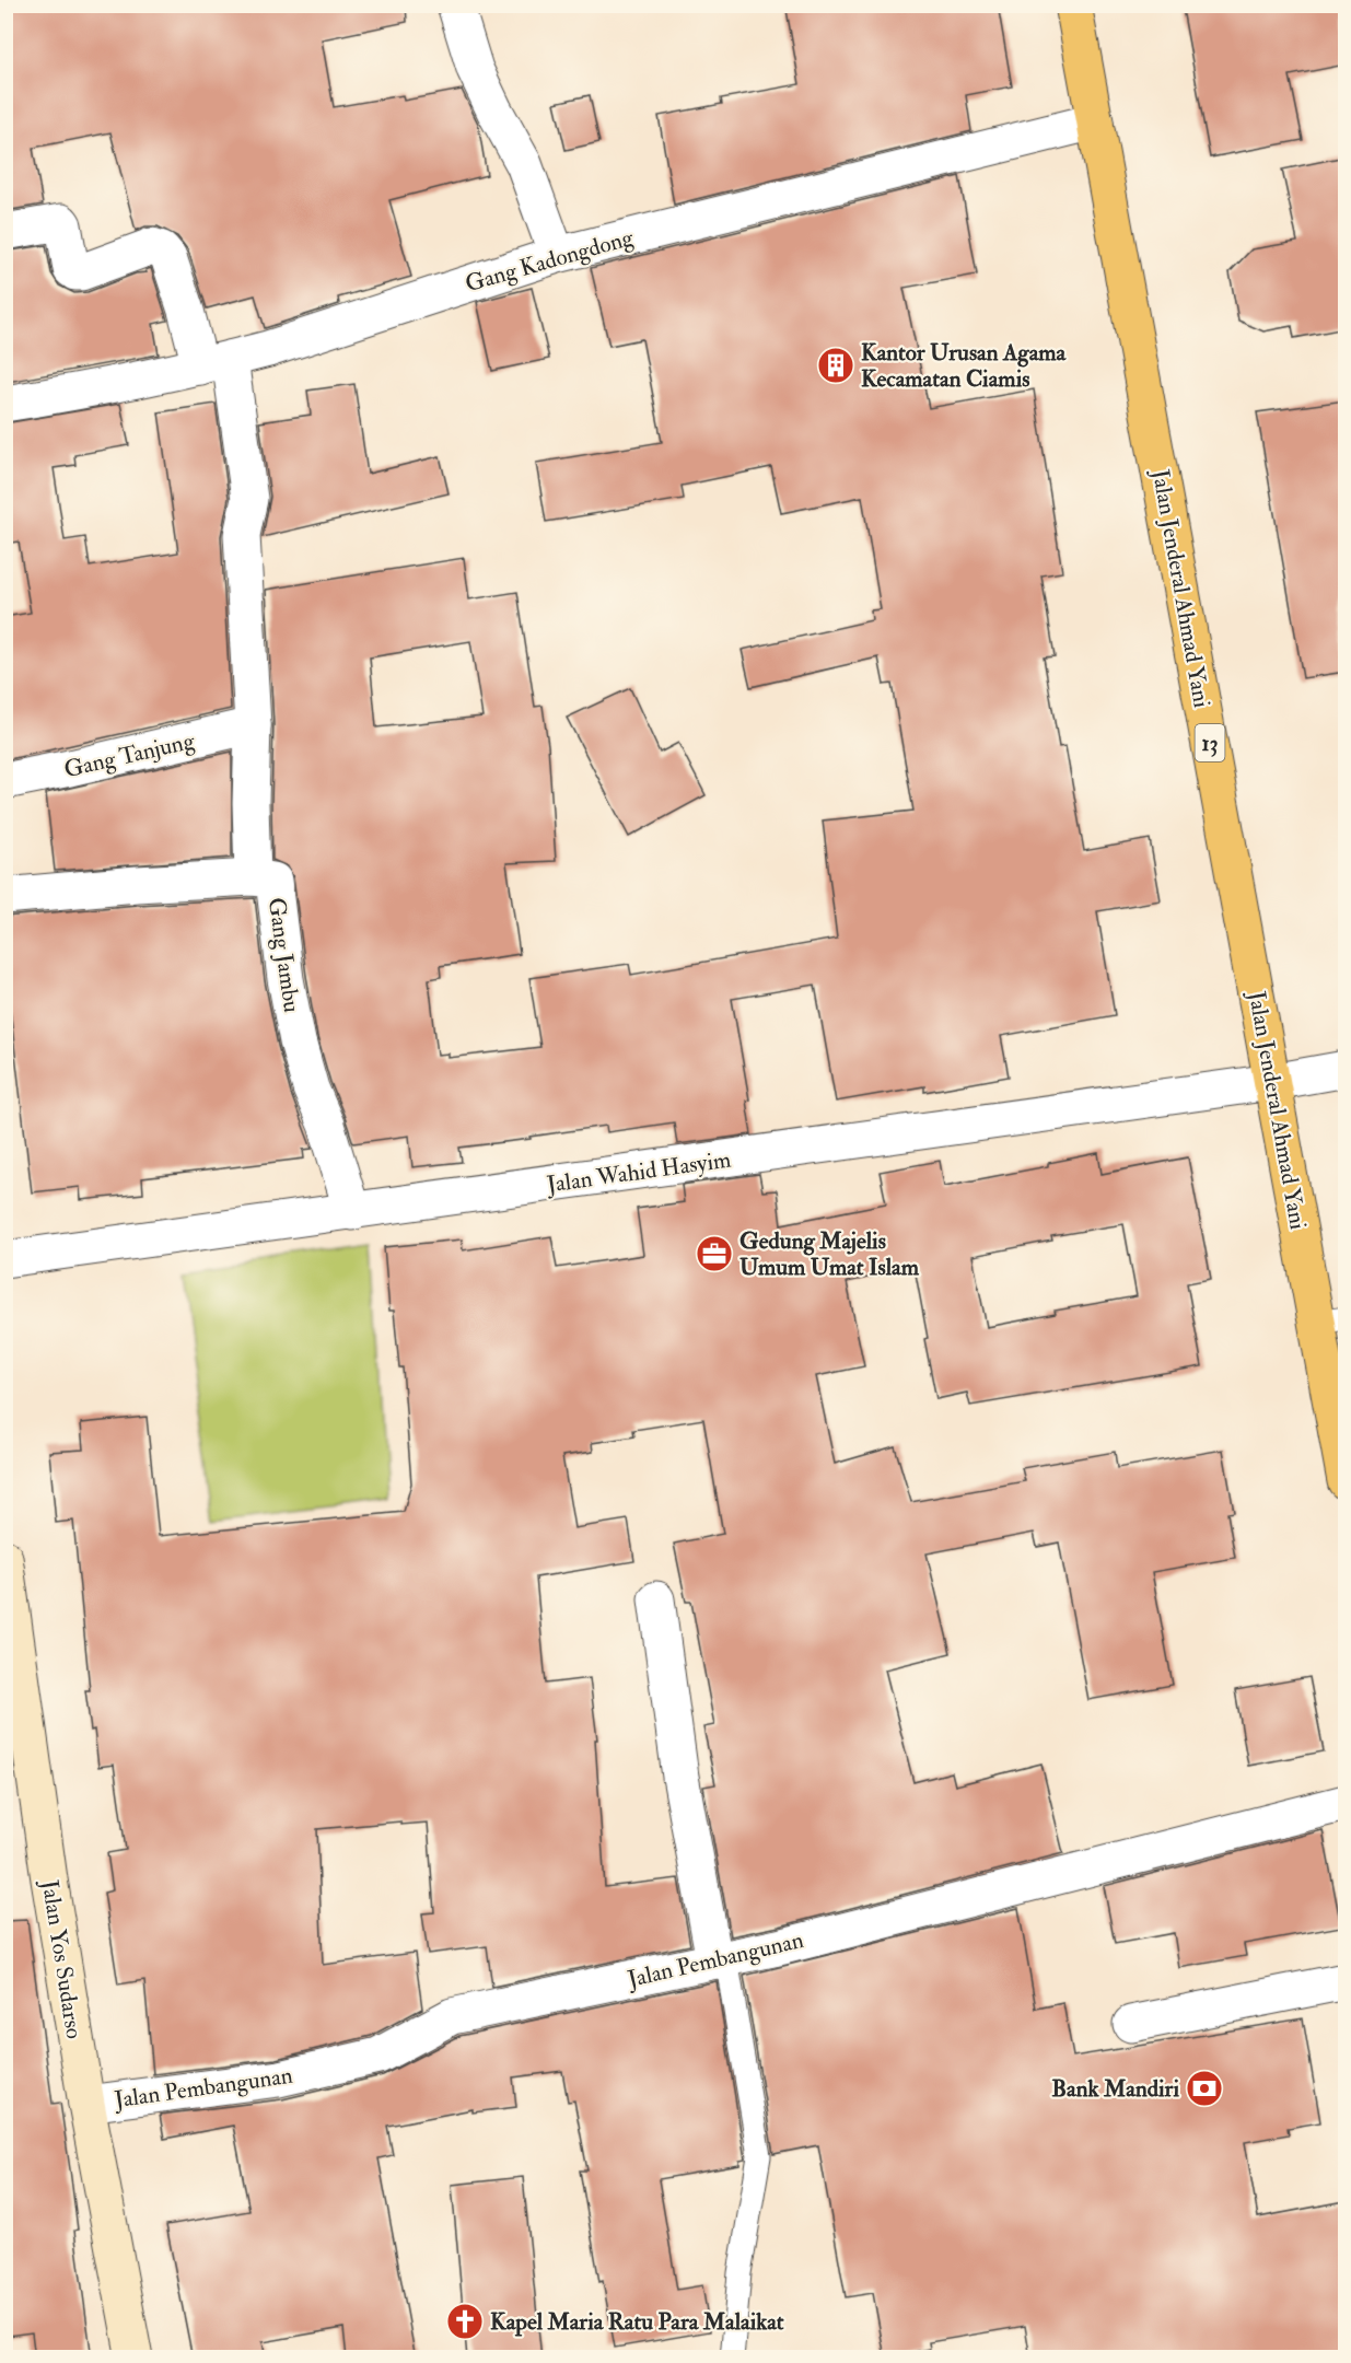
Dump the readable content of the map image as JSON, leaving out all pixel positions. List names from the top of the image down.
{
  "streets": {
    "highway": ["Jalan Jenderal Ahmad Yani", "13"],
    "main road": ["Jalan Yos Sudarso"],
    "street": [
      "Gang Kadongdong",
      "Gang Tanjung",
      "Gang Jambu",
      "Jalan Wahid Hasyim",
      "Jalan Pembangunan"
    ]
  },
  "crossings": [
    ["Gang Kadongdong", "Jalan Jenderal Ahmad Yani"],
    ["Jalan Jenderal Ahmad Yani", "Jalan Wahid Hasyim"],
    ["Gang Jambu", "Jalan Wahid Hasyim"],
    ["Jalan Yos Sudarso", "Jalan Pembangunan"]
  ],
  "places": {
    "building": ["Kantor Urusan Agama Kecamatan Ciamis"],
    "office": ["Gedung Majelis Umum Umat Islam"],
    "bank": ["Bank Mandiri"],
    "church": ["Kapel Maria Ratu Para Malaikat"]
  }
}
